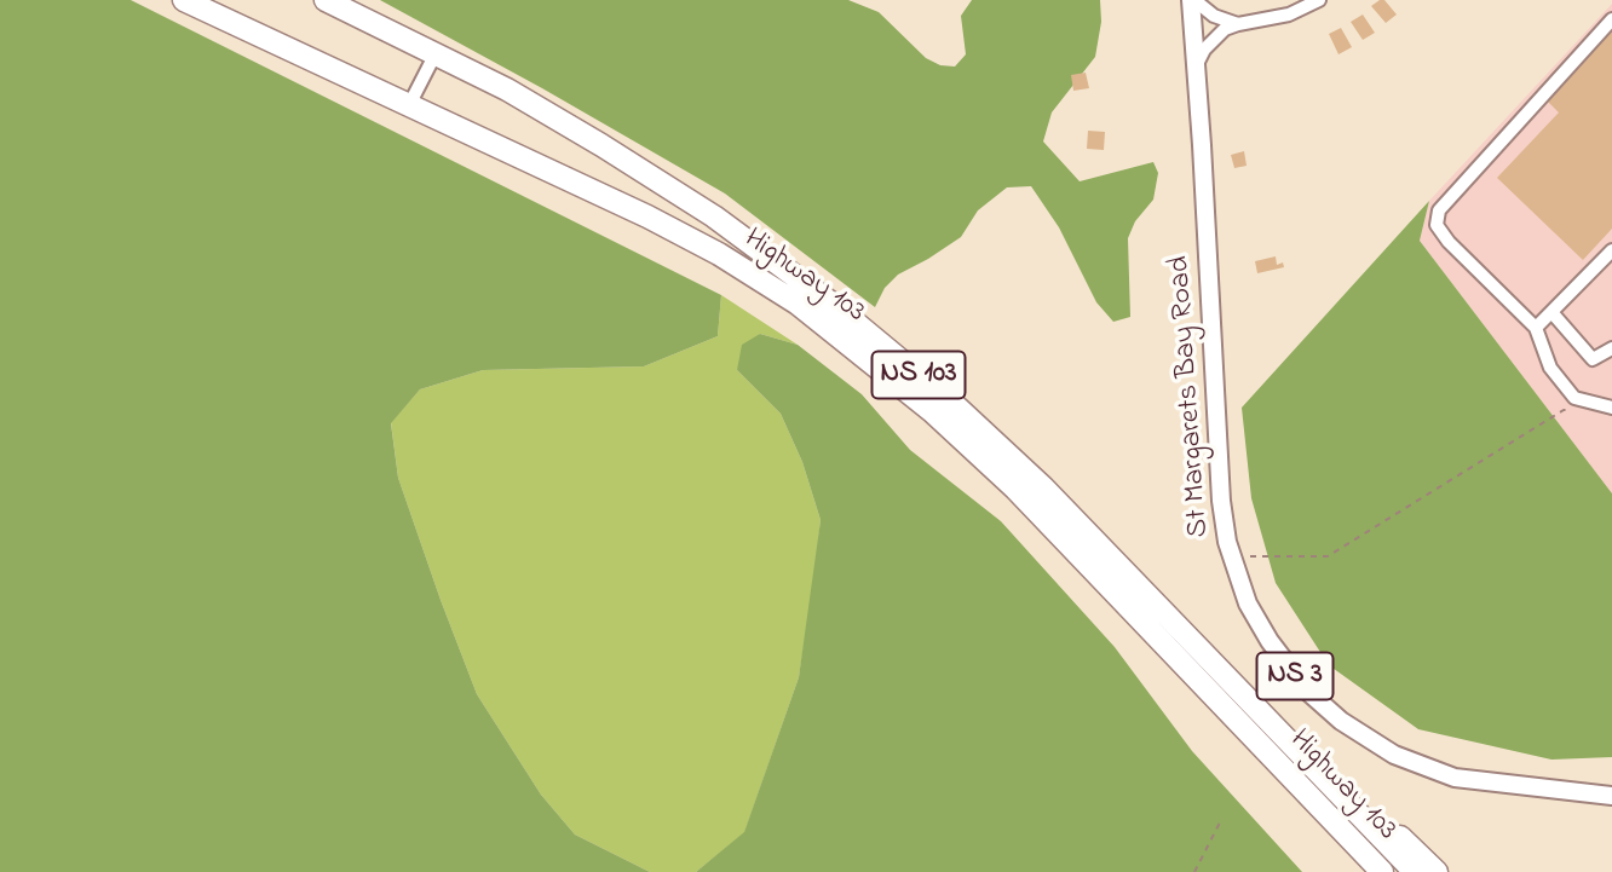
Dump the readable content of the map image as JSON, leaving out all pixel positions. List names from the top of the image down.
{
  "streets": {
    "highway": ["Highway 103", "NS 103"],
    "main road": ["St Margarets Bay Road", "NS 3"]
  }
}
